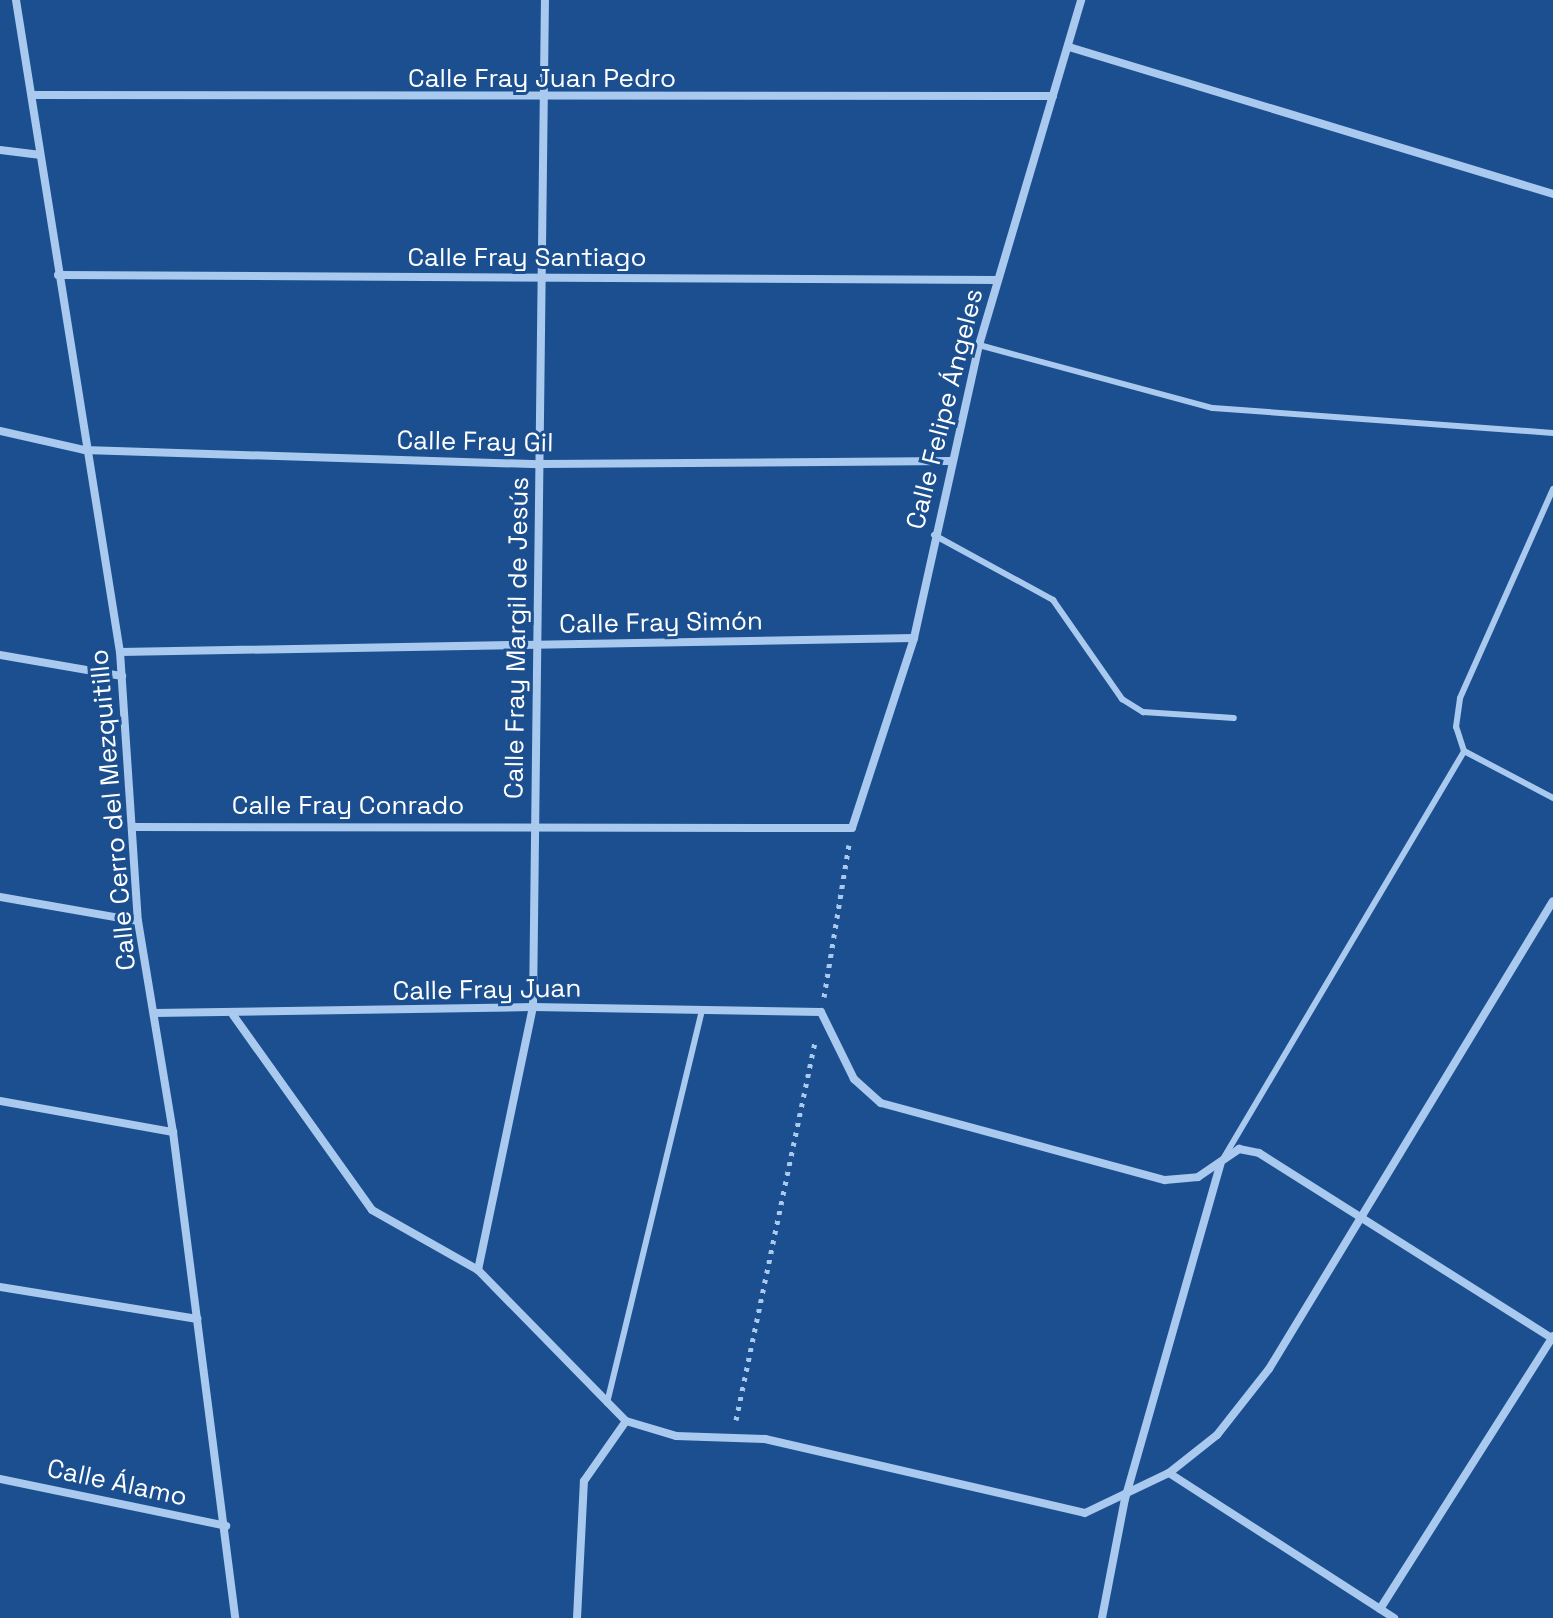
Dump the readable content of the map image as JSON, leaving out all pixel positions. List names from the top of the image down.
{
  "streets": {
    "street": [
      "Calle Fray Juan Pedro",
      "Calle Fray Santiago",
      "Calle Felipe Ángeles",
      "Calle Fray Gil",
      "Calle Fray Simón",
      "Calle Fray Margil de Jesús",
      "Calle Fray Conrado",
      "Calle Cerro del Mezquitillo",
      "Calle Fray Juan",
      "Calle Álamo"
    ]
  },
  "crossings": [
    ["Calle Fray Juan Pedro", "Calle Felipe Ángeles"],
    ["Calle Fray Juan Pedro", "Calle Fray Margil de Jesús"],
    ["Calle Fray Juan Pedro", "Calle Cerro del Mezquitillo"],
    ["Calle Fray Santiago", "Calle Felipe Ángeles"],
    ["Calle Fray Santiago", "Calle Fray Margil de Jesús"],
    ["Calle Fray Santiago", "Calle Cerro del Mezquitillo"],
    ["Calle Felipe Ángeles", "Calle Fray Gil"],
    ["Calle Felipe Ángeles", "Calle Fray Simón"],
    ["Calle Felipe Ángeles", "Calle Fray Conrado"],
    ["Calle Fray Gil", "Calle Fray Margil de Jesús"],
    ["Calle Fray Gil", "Calle Cerro del Mezquitillo"],
    ["Calle Fray Simón", "Calle Fray Margil de Jesús"],
    ["Calle Fray Simón", "Calle Cerro del Mezquitillo"],
    ["Calle Fray Margil de Jesús", "Calle Fray Conrado"],
    ["Calle Fray Margil de Jesús", "Calle Fray Juan"],
    ["Calle Fray Conrado", "Calle Cerro del Mezquitillo"],
    ["Calle Cerro del Mezquitillo", "Calle Fray Juan"],
    ["Calle Cerro del Mezquitillo", "Calle Álamo"]
  ]
}
